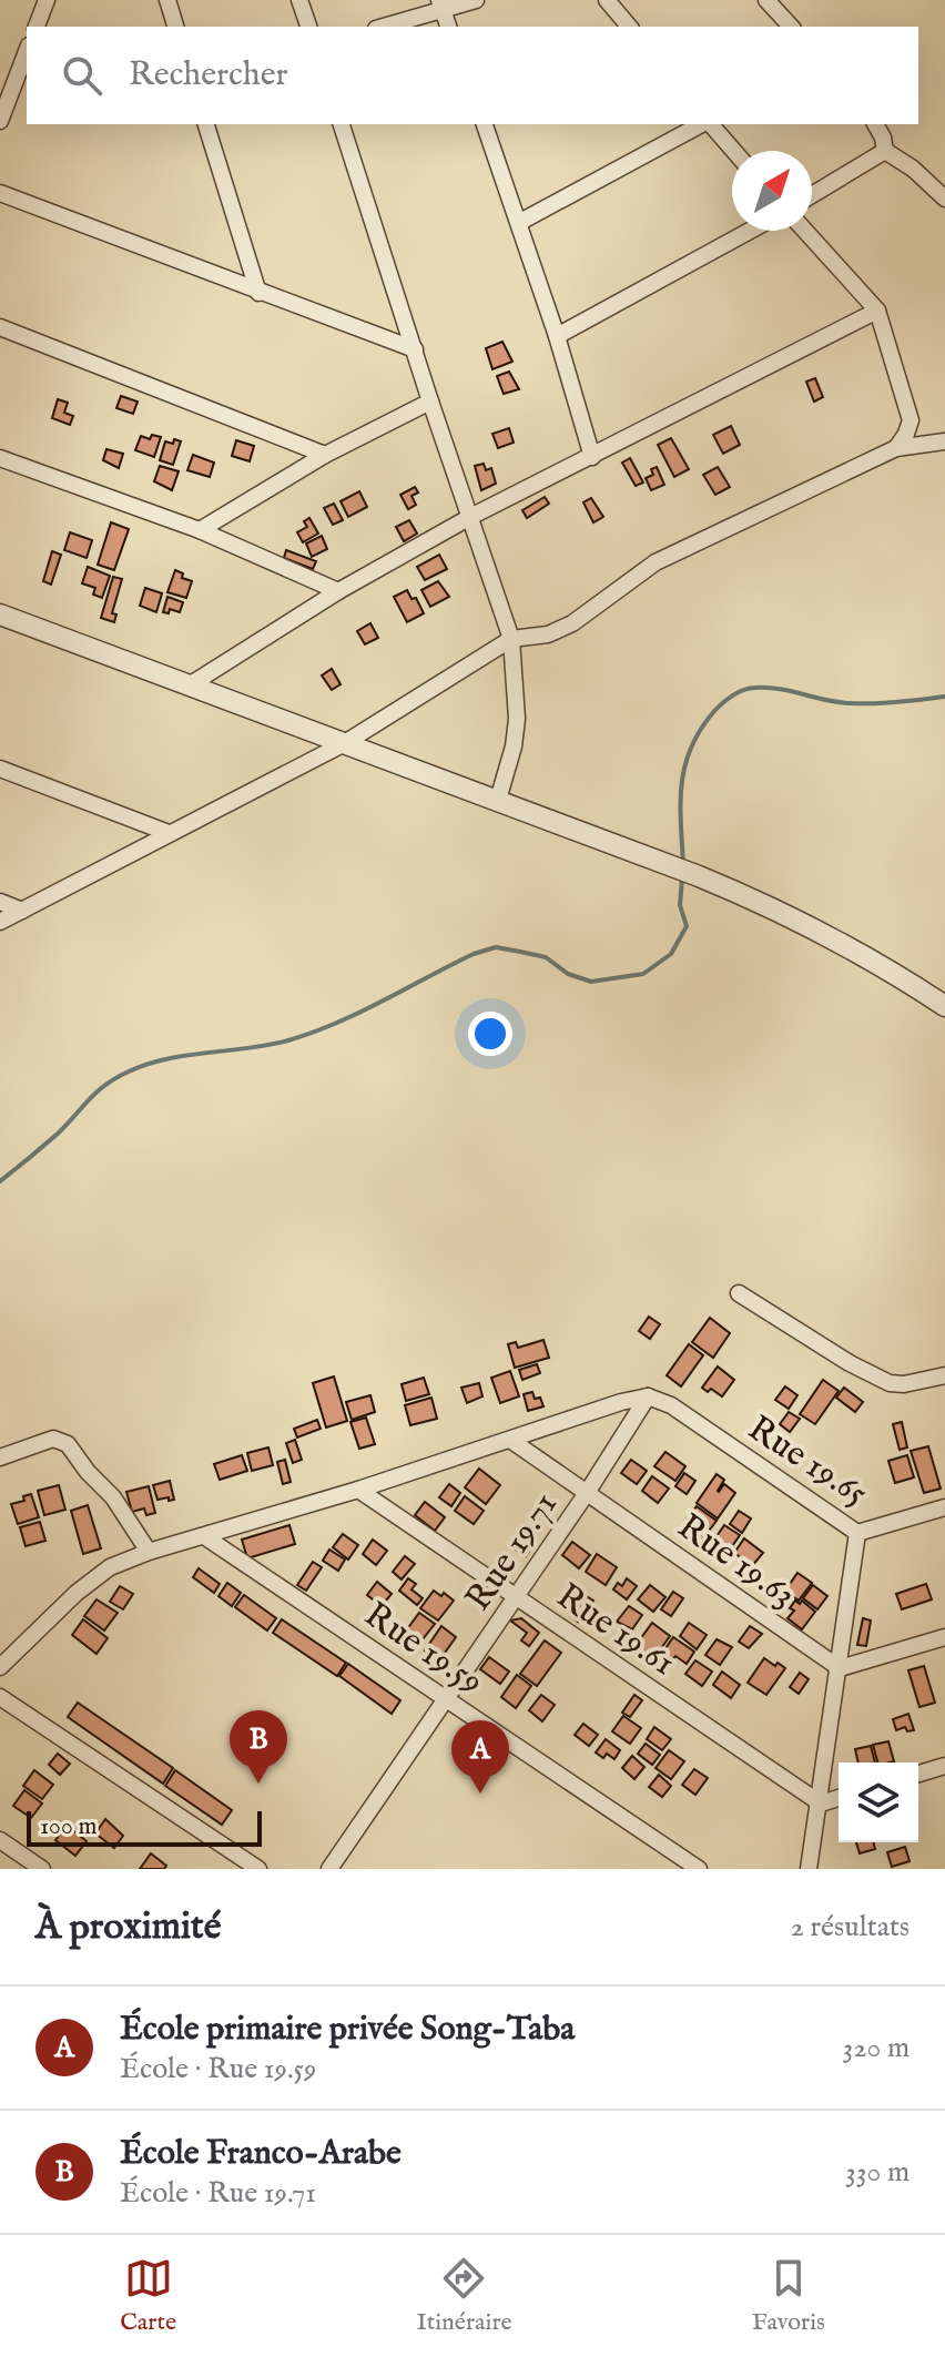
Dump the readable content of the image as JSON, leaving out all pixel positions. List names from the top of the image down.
{
  "streets": {
    "street": [
      "Rue 19.65",
      "Rue 19.71",
      "Rue 19.63",
      "Rue 19.61",
      "Rue 19.59"
    ]
  },
  "crossings": [
    ["Rue 19.65", "Rue 19.71"],
    ["Rue 19.71", "Rue 19.63"],
    ["Rue 19.71", "Rue 19.61"],
    ["Rue 19.71", "Rue 19.59"]
  ],
  "scale_bar": "100 m",
  "north": "top right",
  "page": {
    "search": "Rechercher",
    "pins": ["B", "A"],
    "scale": "100 m",
    "heading": ["À proximité", "2 résultats"],
    "list": [
      {
        "mark": "A",
        "name": "École primaire privée Song-Taba",
        "note": "École · Rue 19.59",
        "value": "320 m"
      },
      {
        "mark": "B",
        "name": "École Franco-Arabe",
        "note": "École · Rue 19.71",
        "value": "330 m"
      }
    ],
    "nav": ["Carte", "Itinéraire", "Favoris"]
  }
}
